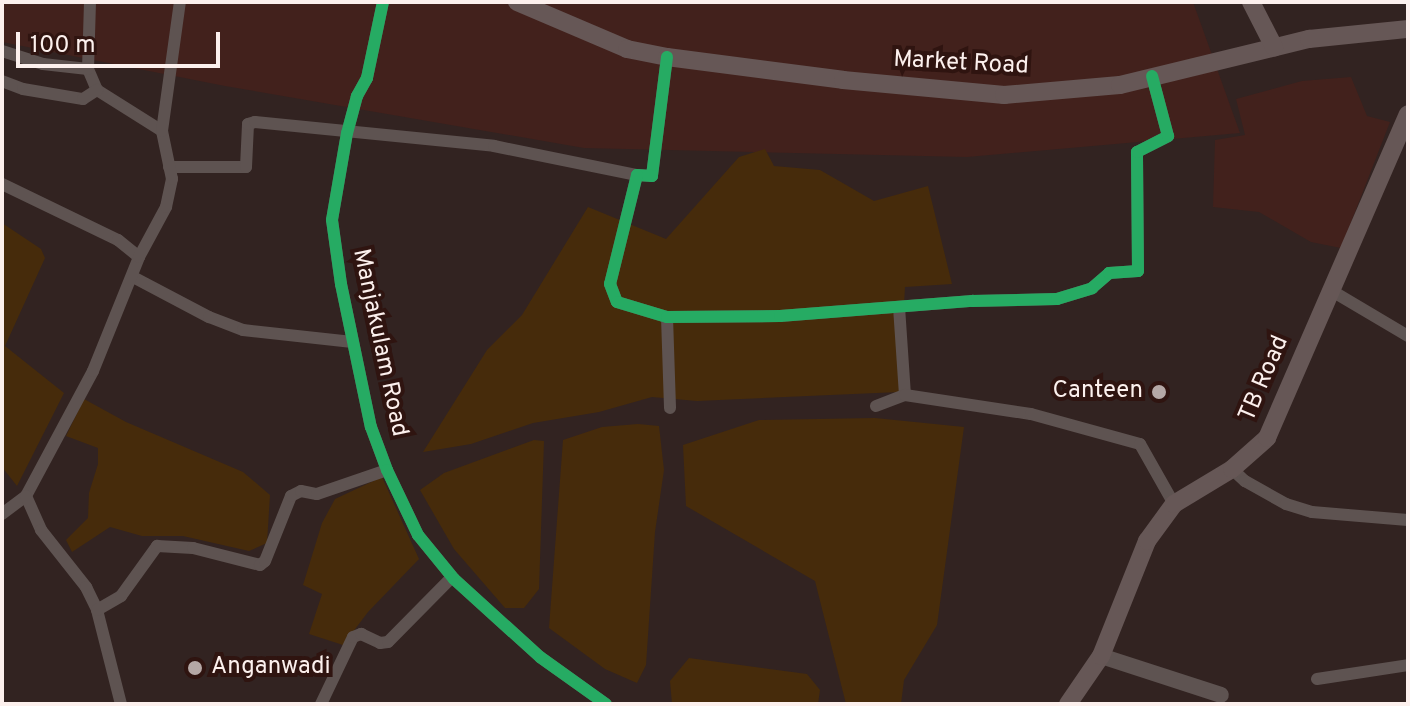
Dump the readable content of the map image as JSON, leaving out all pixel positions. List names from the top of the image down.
{
  "streets": {
    "main road": ["Market Road", "TB Road"],
    "street": ["Manjakulam Road"]
  },
  "places": ["Canteen", "Anganwadi"],
  "scale_bar": "100 m"
}
